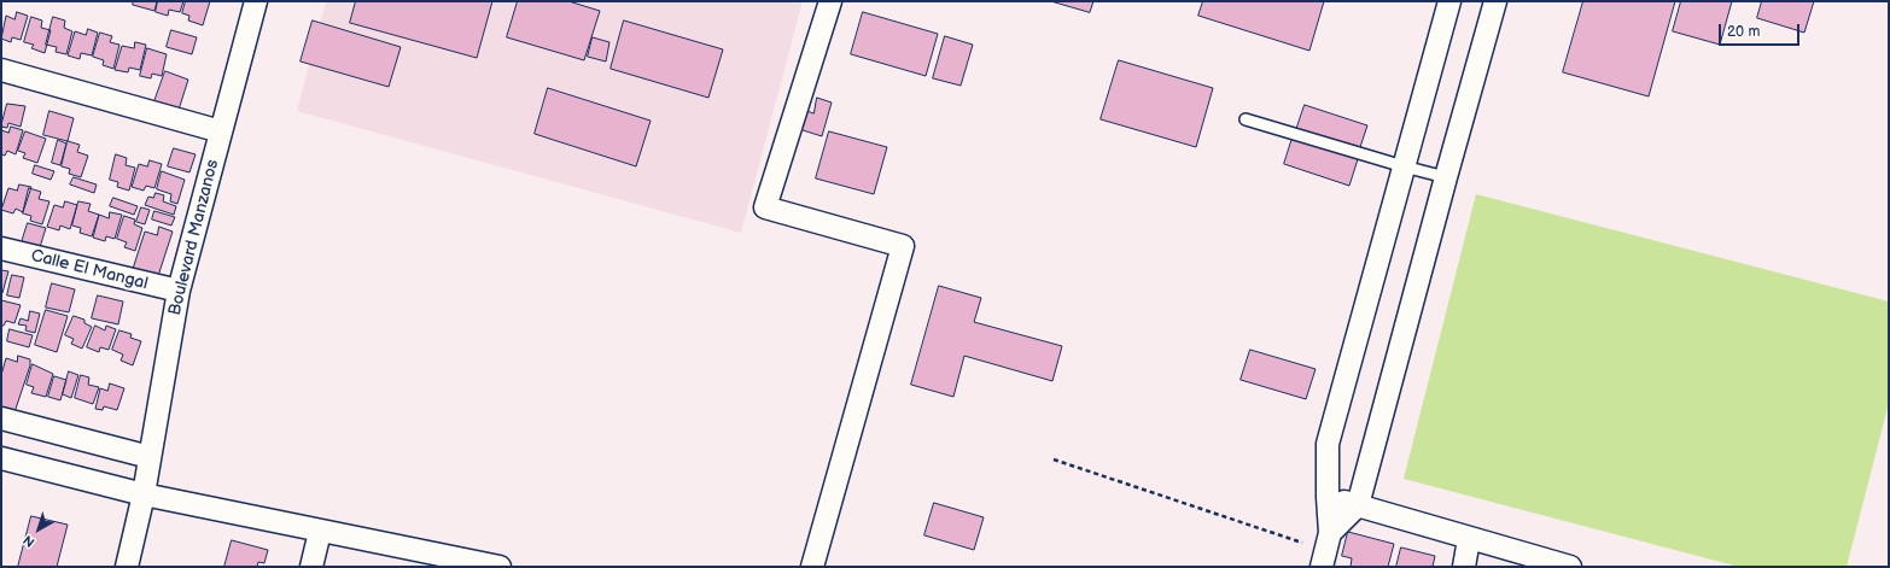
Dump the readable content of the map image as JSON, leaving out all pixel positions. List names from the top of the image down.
{
  "streets": {
    "street": ["Boulevard Manzanos", "Calle El Mangal"]
  },
  "crossings": [
    ["Boulevard Manzanos", "Calle El Mangal"]
  ],
  "scale_bar": "20 m",
  "north": "bottom left"
}
